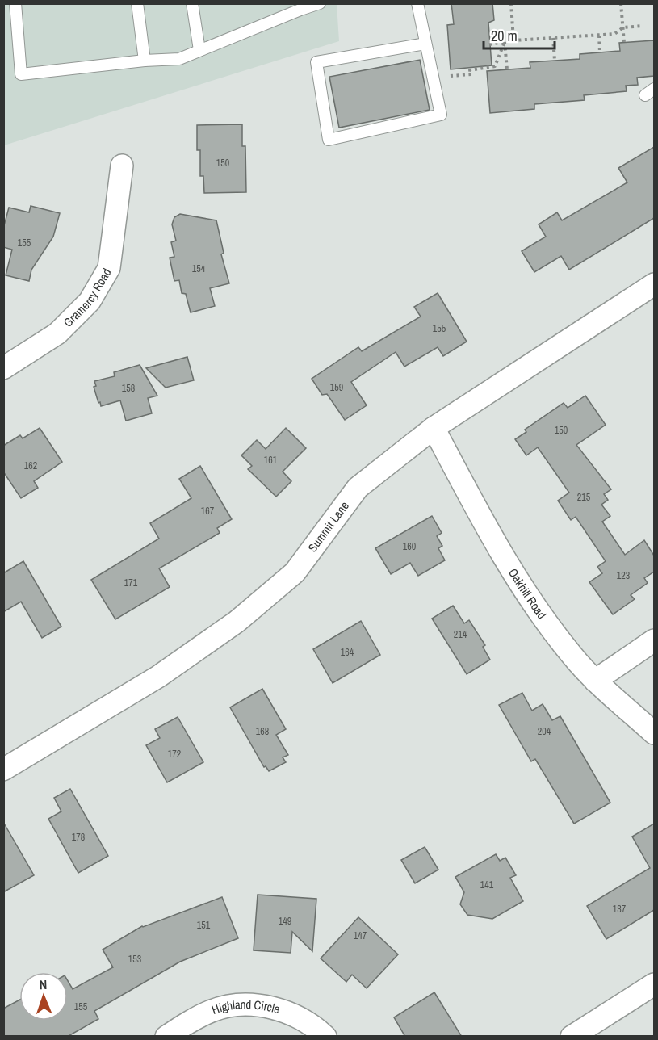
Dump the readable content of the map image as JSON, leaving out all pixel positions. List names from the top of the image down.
{
  "streets": {
    "street": [
      "Gramercy Road",
      "Summit Lane",
      "Oakhill Road",
      "Highland Circle"
    ]
  },
  "crossings": [
    ["Summit Lane", "Oakhill Road"]
  ],
  "house_numbers": [
    "150",
    "155",
    "154",
    "155",
    "159",
    "158",
    "150",
    "161",
    "162",
    "215",
    "167",
    "160",
    "123",
    "171",
    "214",
    "164",
    "168",
    "204",
    "172",
    "178",
    "141",
    "137",
    "149",
    "151",
    "147",
    "153",
    "155"
  ],
  "scale_bar": "20 m",
  "north": "top"
}
